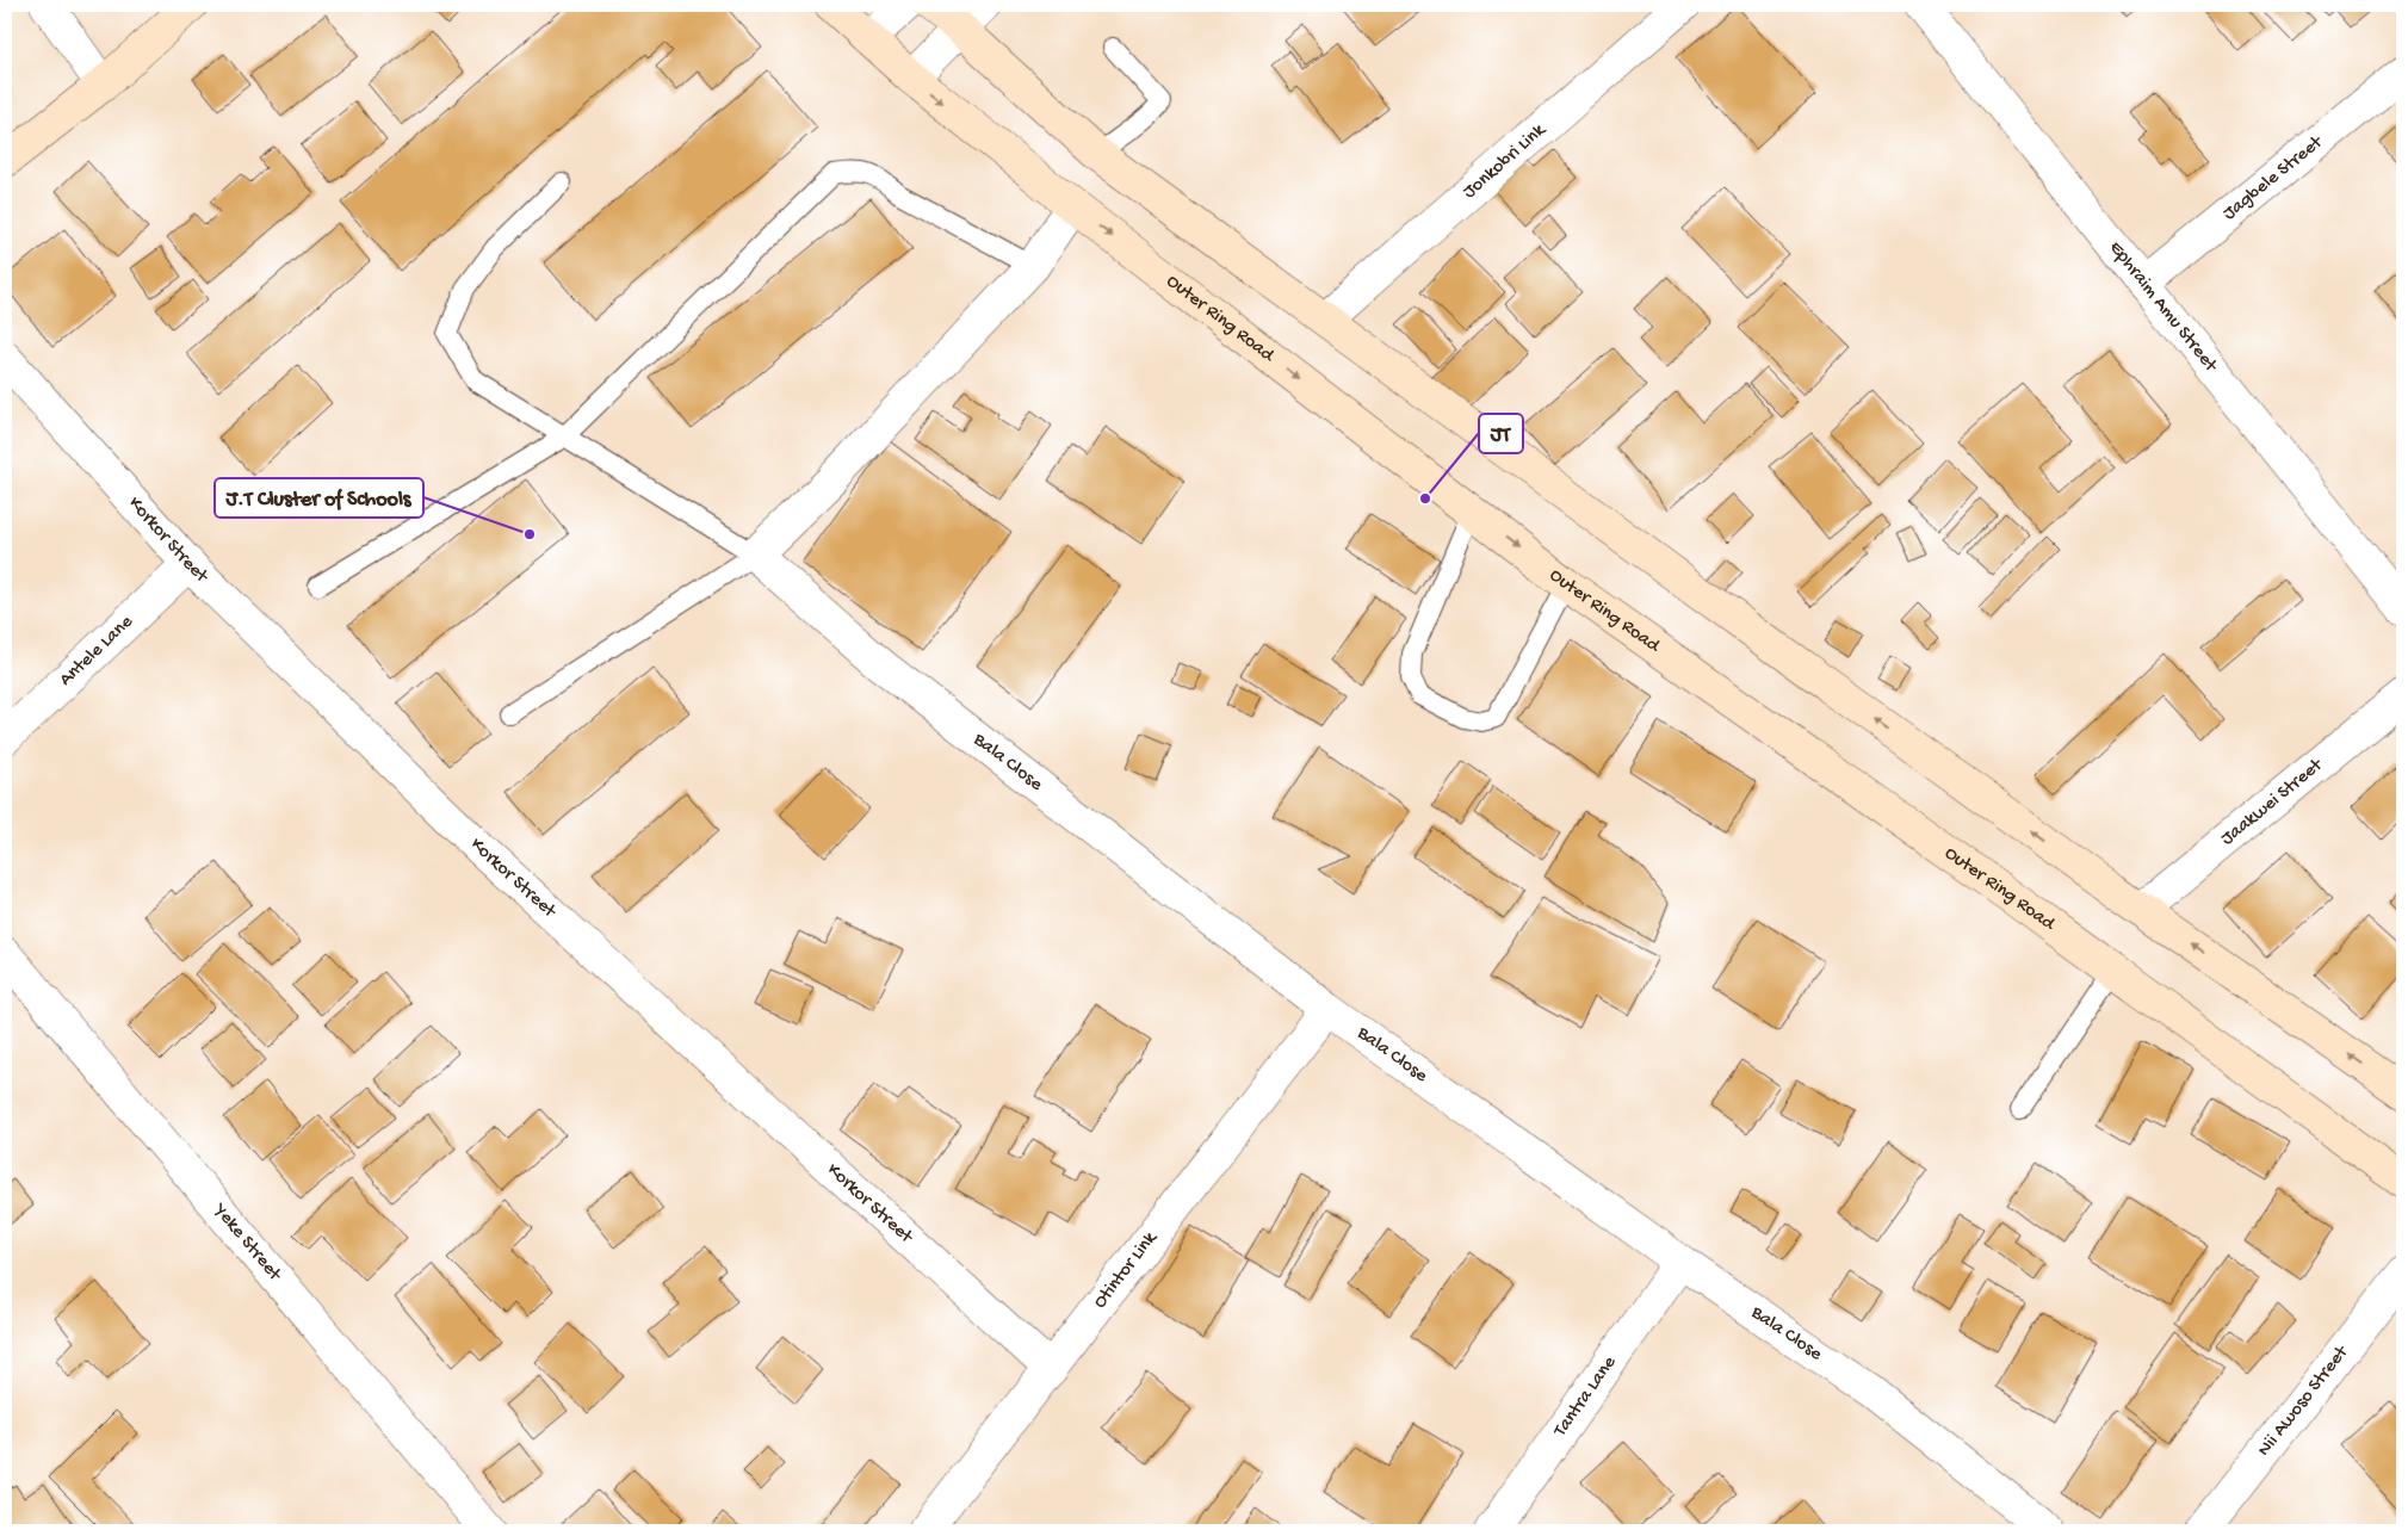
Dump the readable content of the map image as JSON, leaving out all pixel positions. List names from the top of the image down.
{
  "streets": {
    "main road": ["Outer Ring Road"],
    "street": [
      "Jonkobri Link",
      "Jagbele Street",
      "Ephraim Amu Street",
      "Korkor Street",
      "Antele Lane",
      "Bala Close",
      "Jaakwei Street",
      "Yeke Street",
      "Otintor Link",
      "Tantra Lane",
      "Nii Awoso Street"
    ]
  },
  "crossings": [
    ["Jagbele Street", "Ephraim Amu Street"],
    ["Korkor Street", "Antele Lane"],
    ["Korkor Street", "Otintor Link"],
    ["Bala Close", "Otintor Link"],
    ["Bala Close", "Tantra Lane"]
  ],
  "places": ["JT", "J.T Cluster of Schools"]
}
